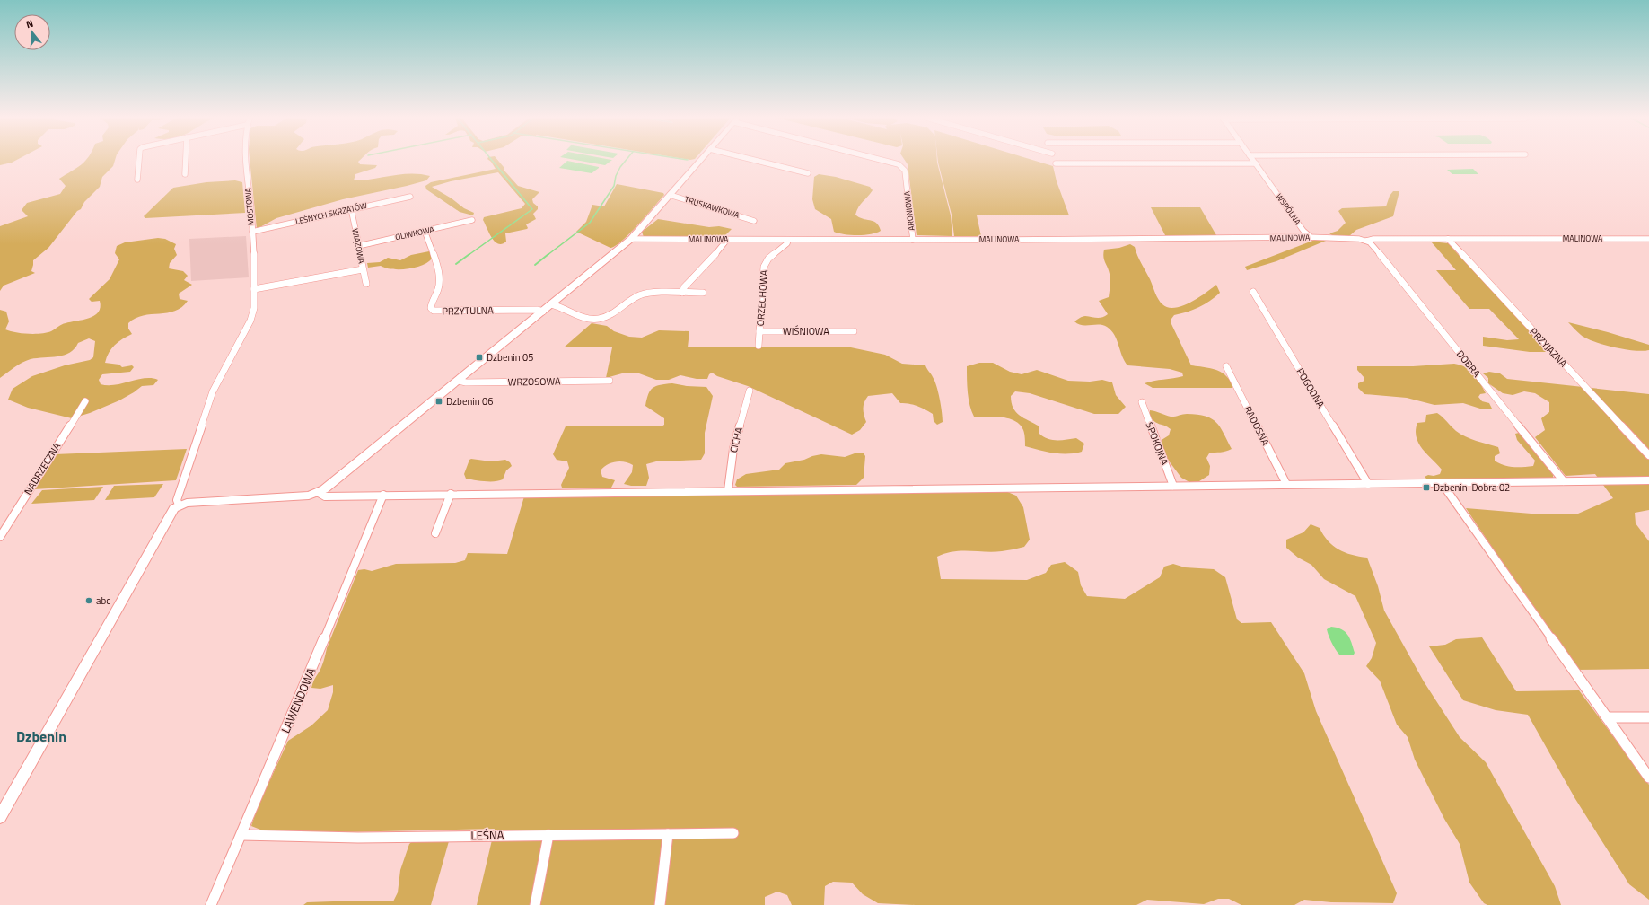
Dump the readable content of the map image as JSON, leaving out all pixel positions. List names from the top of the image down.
{
  "streets": {
    "street": [
      "MOSTOWA",
      "TRUSKAWKOWA",
      "WSPÓLNA",
      "ARONIOWA",
      "LEŚNYCH SKRZATÓW",
      "OLIWKOWA",
      "MALINOWA",
      "WIĄZOWA",
      "ORZECHOWA",
      "PRZYTULNA",
      "WIŚNIOWA",
      "PRZYJAZNA",
      "DOBRA",
      "WRZOSOWA",
      "POGODNA",
      "RADOSNA",
      "CICHA",
      "SPOKOJNA",
      "NADRZECZNA",
      "LAWENDOWA",
      "LEŚNA"
    ]
  },
  "crossings": [
    ["MOSTOWA", "LEŚNYCH SKRZATÓW"],
    ["WSPÓLNA", "MALINOWA"],
    ["ARONIOWA", "MALINOWA"],
    ["LEŚNYCH SKRZATÓW", "WIĄZOWA"],
    ["OLIWKOWA", "WIĄZOWA"],
    ["OLIWKOWA", "PRZYTULNA"],
    ["MALINOWA", "ORZECHOWA"],
    ["MALINOWA", "PRZYJAZNA"],
    ["MALINOWA", "DOBRA"],
    ["ORZECHOWA", "WIŚNIOWA"],
    ["LAWENDOWA", "LEŚNA"]
  ],
  "districts": ["Dzbenin"],
  "places": {
    "transit": ["Dzbenin 05", "Dzbenin 06", "Dzbenin-Dobra 02"],
    "other": ["abc"]
  },
  "north": "top"
}
